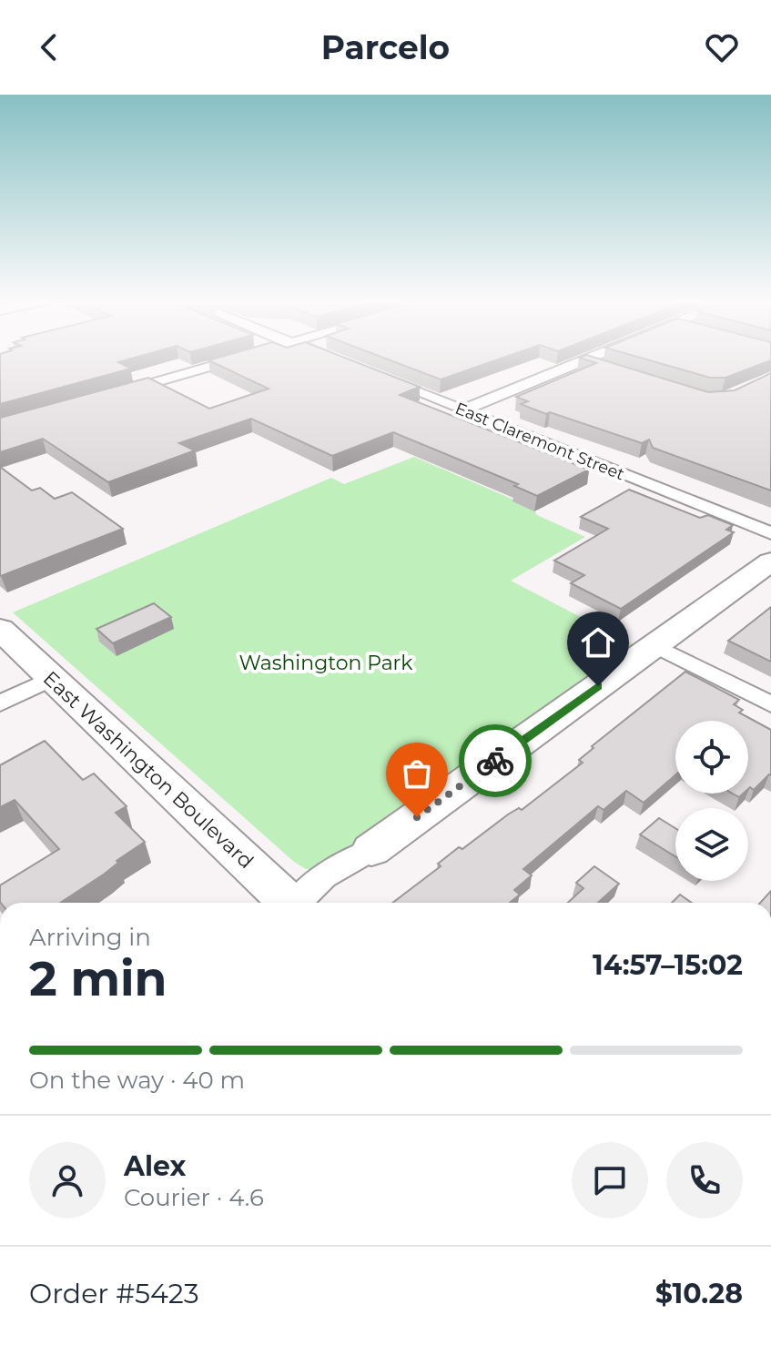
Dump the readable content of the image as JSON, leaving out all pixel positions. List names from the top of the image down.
{
  "streets": {
    "street": ["East Claremont Street", "East Washington Boulevard"]
  },
  "parks": ["Washington Park"],
  "page": {
    "header": "Parcelo",
    "heading": ["2 min", "Arriving in", "14:57–15:02"],
    "panel": [
      "Alex",
      "Courier · 4.6",
      "Order #5423",
      "$10.28"
    ],
    "bar": "On the way · 40 m"
  }
}
